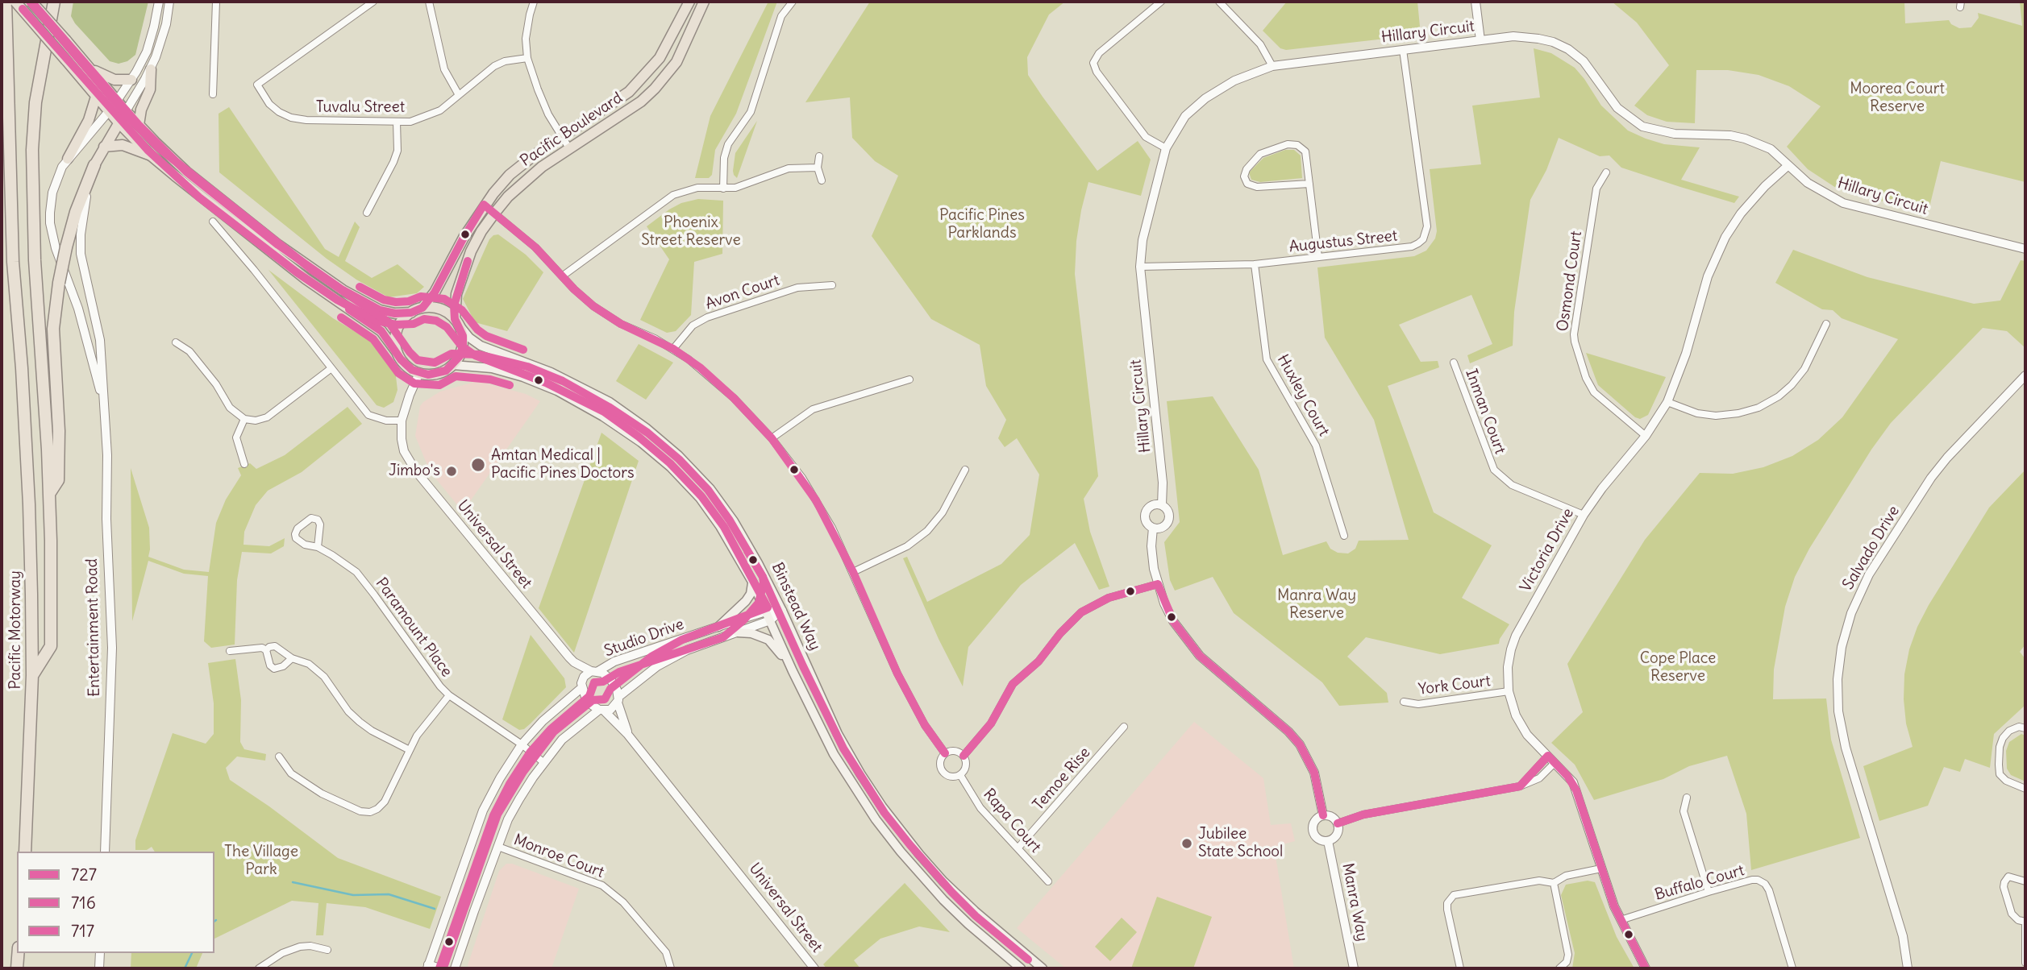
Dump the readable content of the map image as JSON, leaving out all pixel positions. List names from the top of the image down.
{
  "streets": {
    "highway": ["Pacific Motorway"],
    "main road": ["Pacific Boulevard", "Binstead Way", "Entertainment Road"],
    "street": [
      "Hillary Circuit",
      "Tuvalu Street",
      "Augustus Street",
      "Osmond Court",
      "Avon Court",
      "Huxley Court",
      "Inman Court",
      "Universal Street",
      "Salvado Drive",
      "Victoria Drive",
      "Paramount Place",
      "Studio Drive",
      "York Court",
      "Temoe Rise",
      "Rapa Court",
      "Monroe Court",
      "Buffalo Court",
      "Manra Way"
    ]
  },
  "crossings": [
    ["Hillary Circuit", "Augustus Street"],
    ["Hillary Circuit", "Victoria Drive"],
    ["Hillary Circuit", "Manra Way"],
    ["Pacific Boulevard", "Universal Street"],
    ["Pacific Boulevard", "Binstead Way"],
    ["Augustus Street", "Huxley Court"],
    ["Osmond Court", "Victoria Drive"],
    ["Inman Court", "Victoria Drive"],
    ["Universal Street", "Binstead Way"],
    ["Universal Street", "Studio Drive"],
    ["Victoria Drive", "York Court"],
    ["Victoria Drive", "Buffalo Court"],
    ["Binstead Way", "Studio Drive"],
    ["Temoe Rise", "Rapa Court"]
  ],
  "parks": [
    "Moorea Court Reserve",
    "Pacific Pines Parklands",
    "Phoenix Street Reserve",
    "Manra Way Reserve",
    "Cope Place Reserve",
    "The Village Park"
  ],
  "places": ["Amtan Medical | Pacific Pines Doctors", "Jimbo's", "Jubilee State School"],
  "lines": ["transit line 727", "transit line 717", "transit line 716"],
  "legend": ["727", "716", "717"]
}
